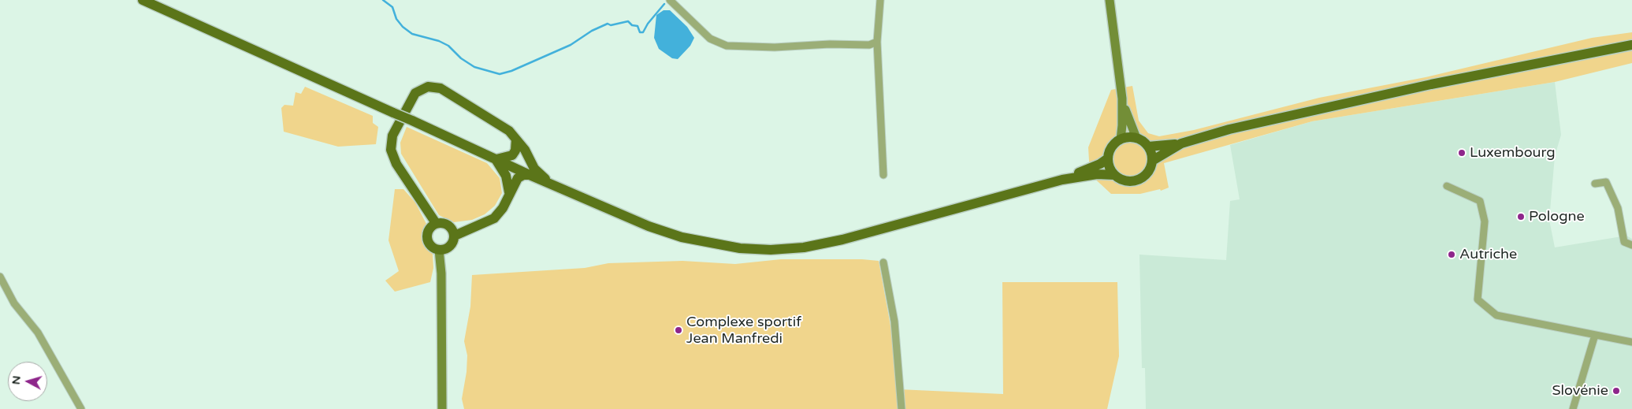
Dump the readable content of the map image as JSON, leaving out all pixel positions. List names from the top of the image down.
{
  "places": [
    "Luxembourg",
    "Pologne",
    "Autriche",
    "Complexe sportif Jean Manfredi",
    "Slovénie"
  ],
  "north": "left"
}
